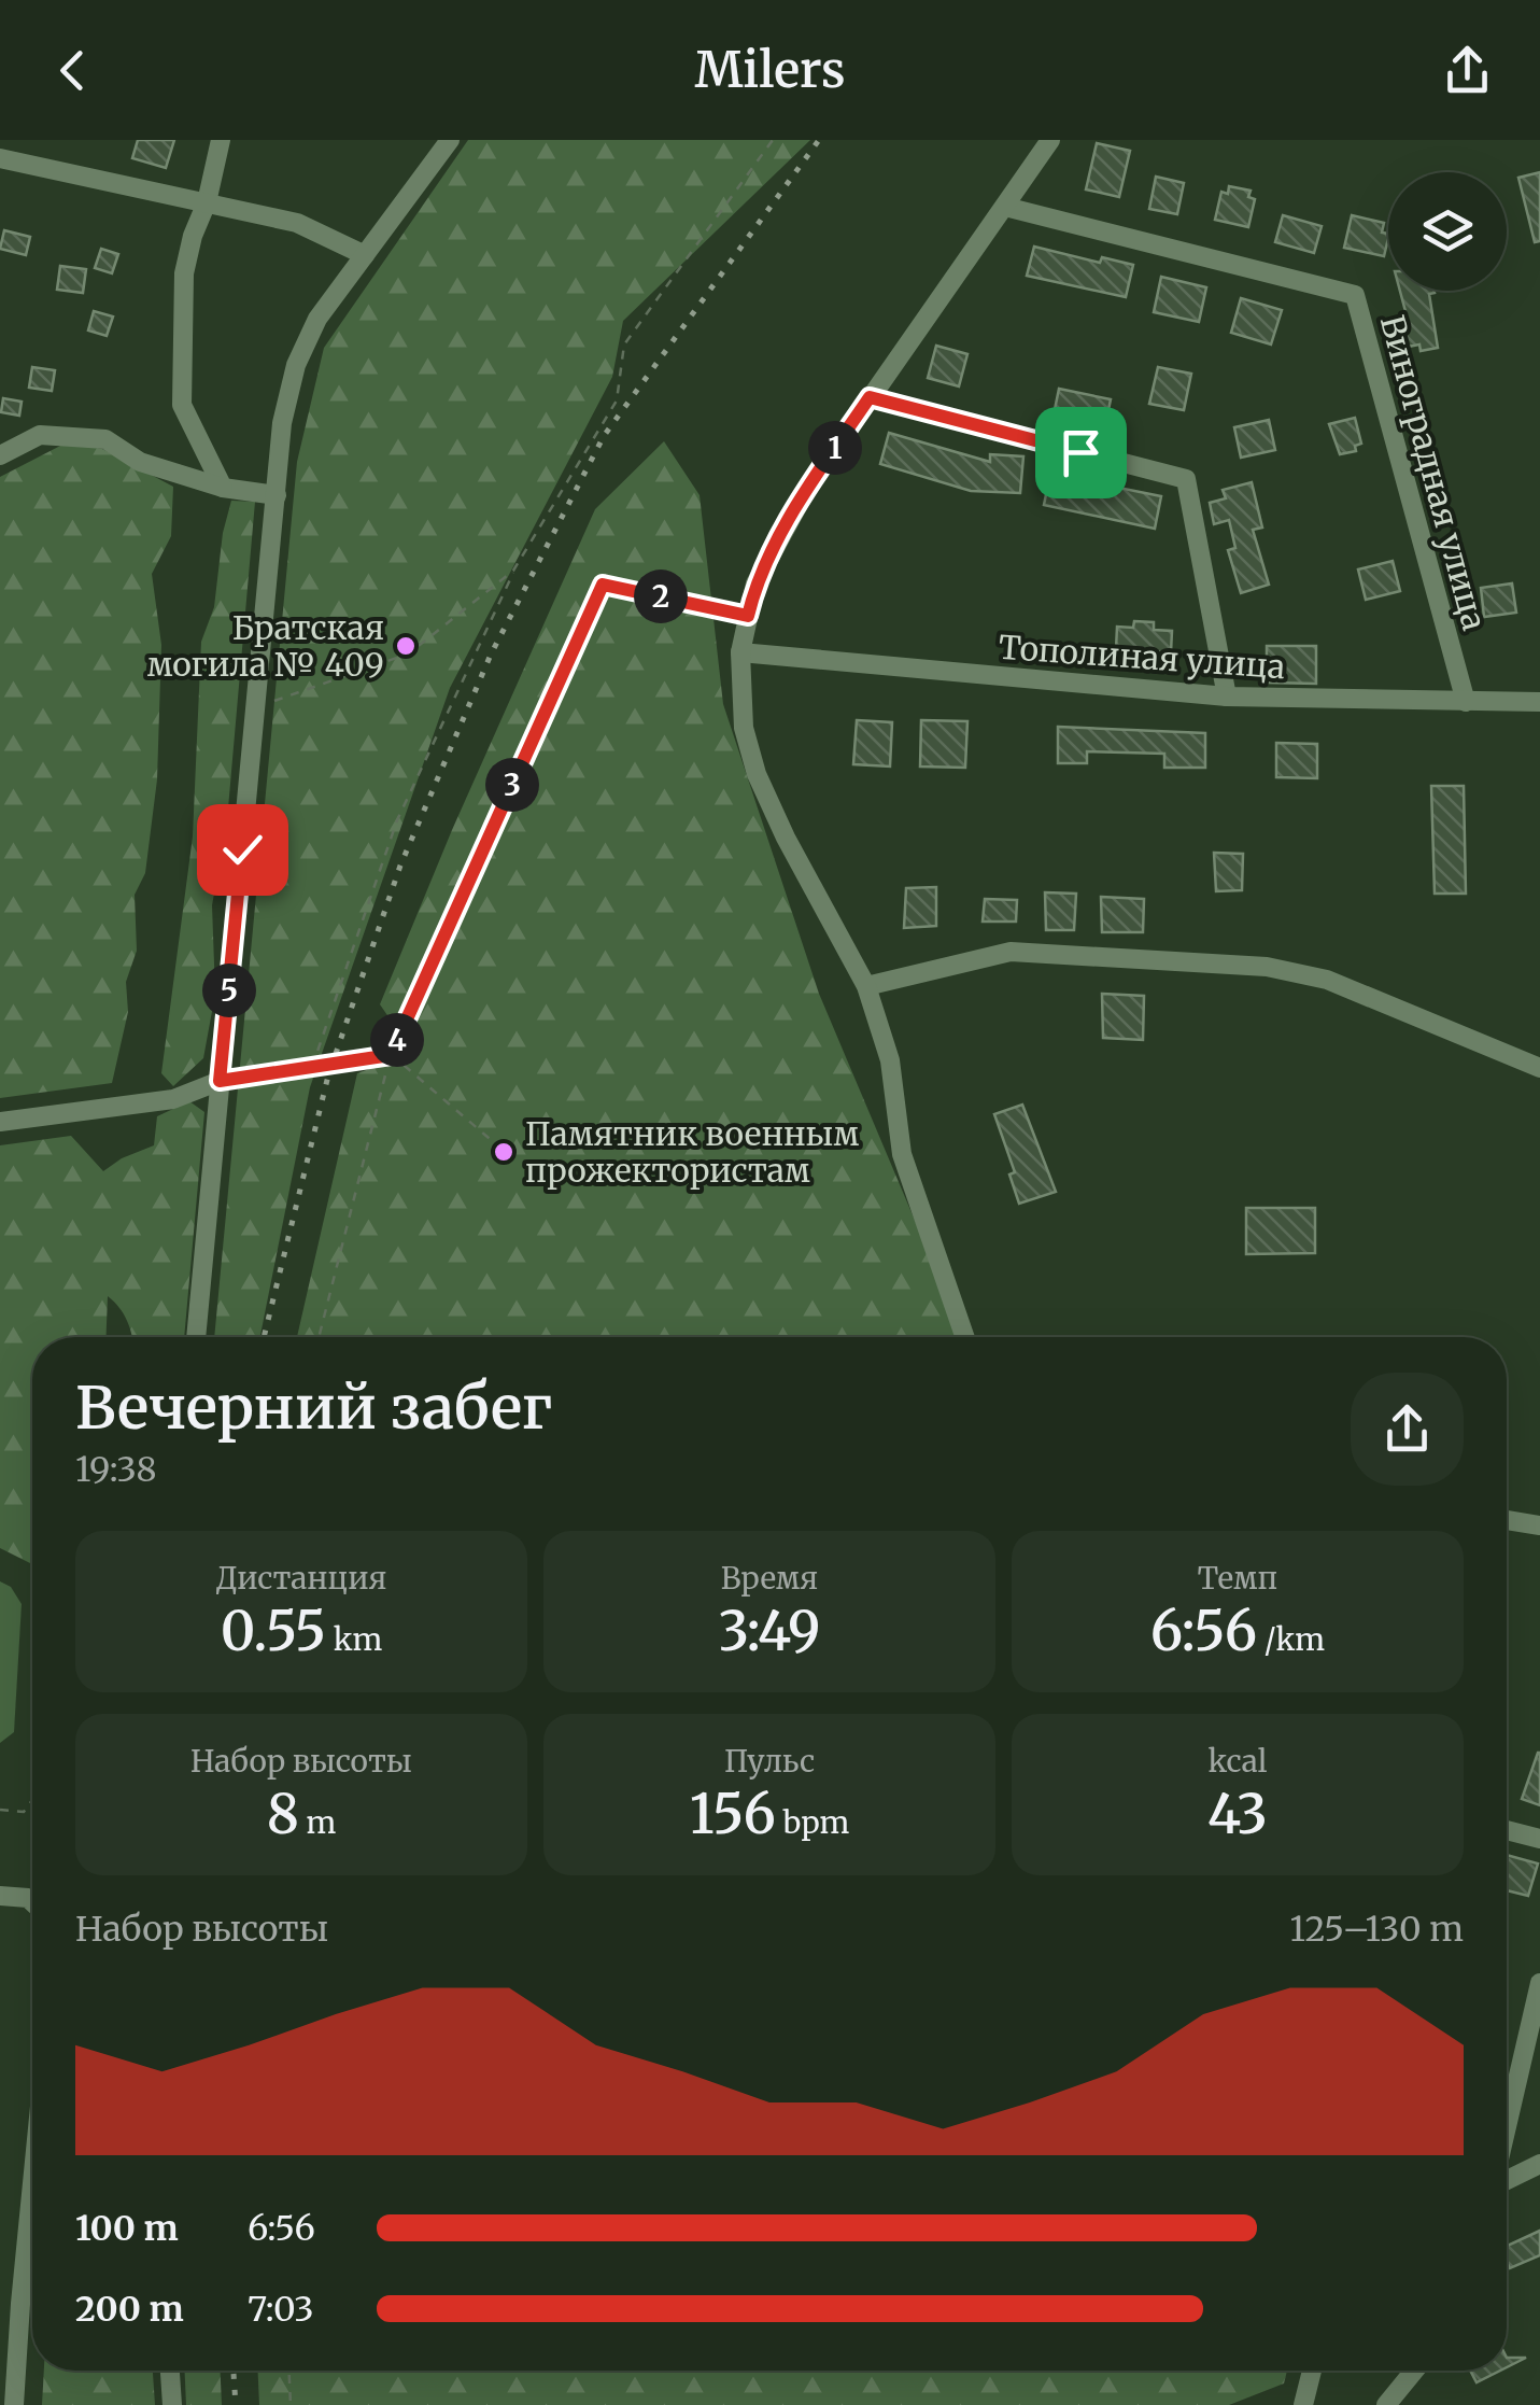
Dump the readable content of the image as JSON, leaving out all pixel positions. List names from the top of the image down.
{
  "streets": {
    "street": ["Виноградная улица", "Тополиная улица"]
  },
  "crossings": [
    ["Виноградная улица", "Тополиная улица"]
  ],
  "places": ["Братская могила № 409", "Памятник военным прожектористам"],
  "page": {
    "header": "Milers",
    "pins": [
      "1",
      "2",
      "3",
      "5",
      "4"
    ],
    "heading": ["Вечерний забег", "19:38"],
    "stats": [
      ["Дистанция", "0.55 km"],
      ["Время", "3:49"],
      ["Темп", "6:56 /km"],
      ["Набор высоты", "8 m"],
      ["Пульс", "156 bpm"],
      ["kcal", "43"]
    ],
    "chart": ["Набор высоты", "125–130 m"],
    "list": [
      {
        "name": "100 m",
        "note": "6:56"
      },
      {
        "name": "200 m",
        "note": "7:03"
      }
    ]
  }
}
